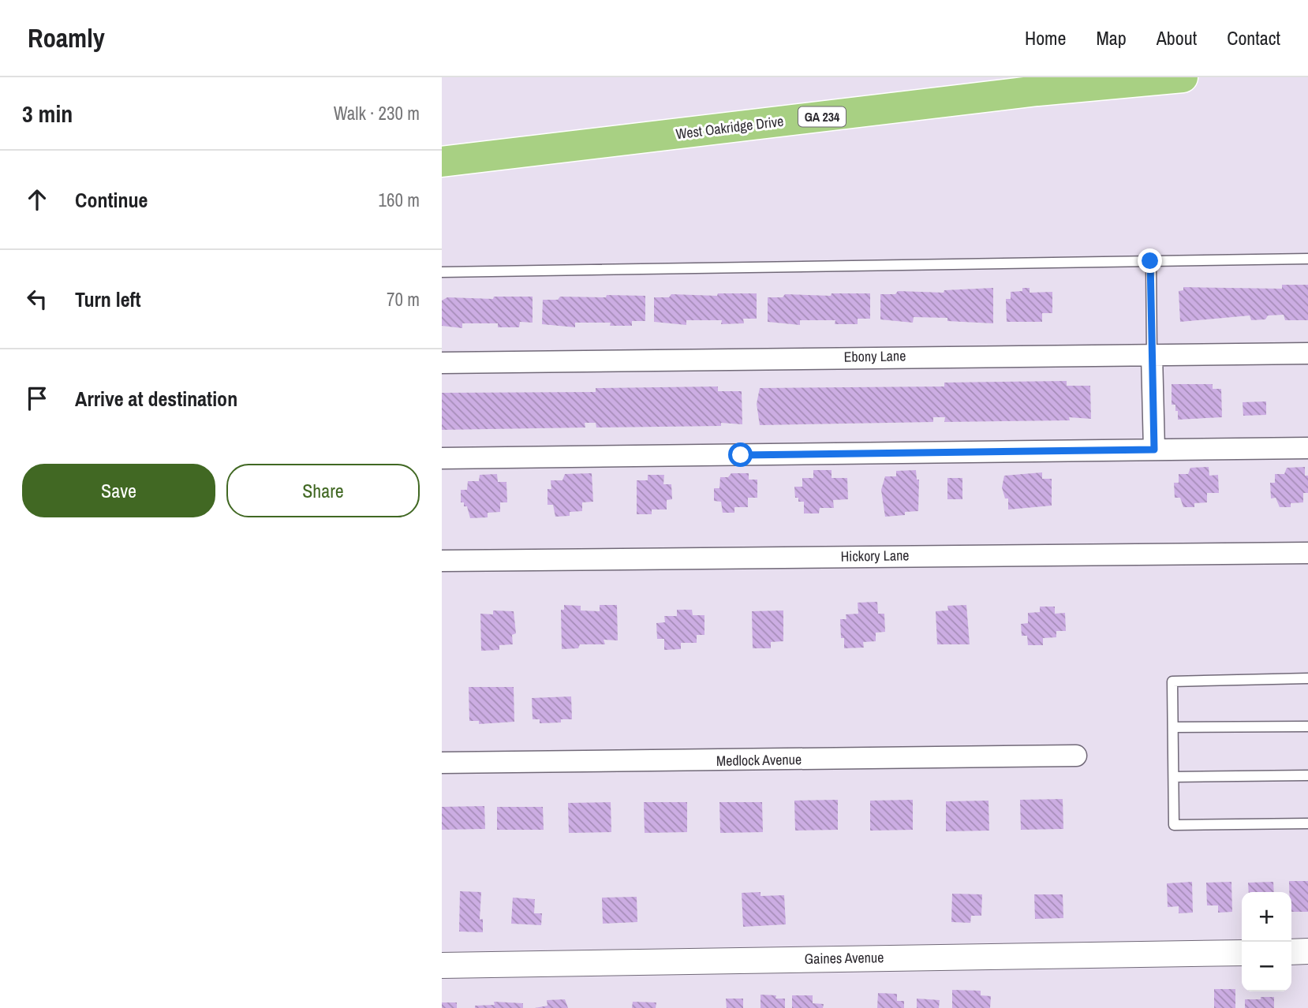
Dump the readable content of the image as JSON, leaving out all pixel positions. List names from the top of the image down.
{
  "streets": {
    "main road": ["GA 234", "West Oakridge Drive"],
    "street": [
      "Ebony Lane",
      "Hickory Lane",
      "Medlock Avenue",
      "Gaines Avenue"
    ]
  },
  "page": {
    "header": "Roamly",
    "nav": [
      "Home",
      "Map",
      "About",
      "Contact"
    ],
    "heading": ["3 min", "Walk · 230 m"],
    "list": [
      ["Continue", "160 m"],
      ["Turn left", "70 m"],
      "Arrive at destination"
    ],
    "buttons": ["Save", "Share"],
    "map_buttons": ["+", "−"]
  }
}
